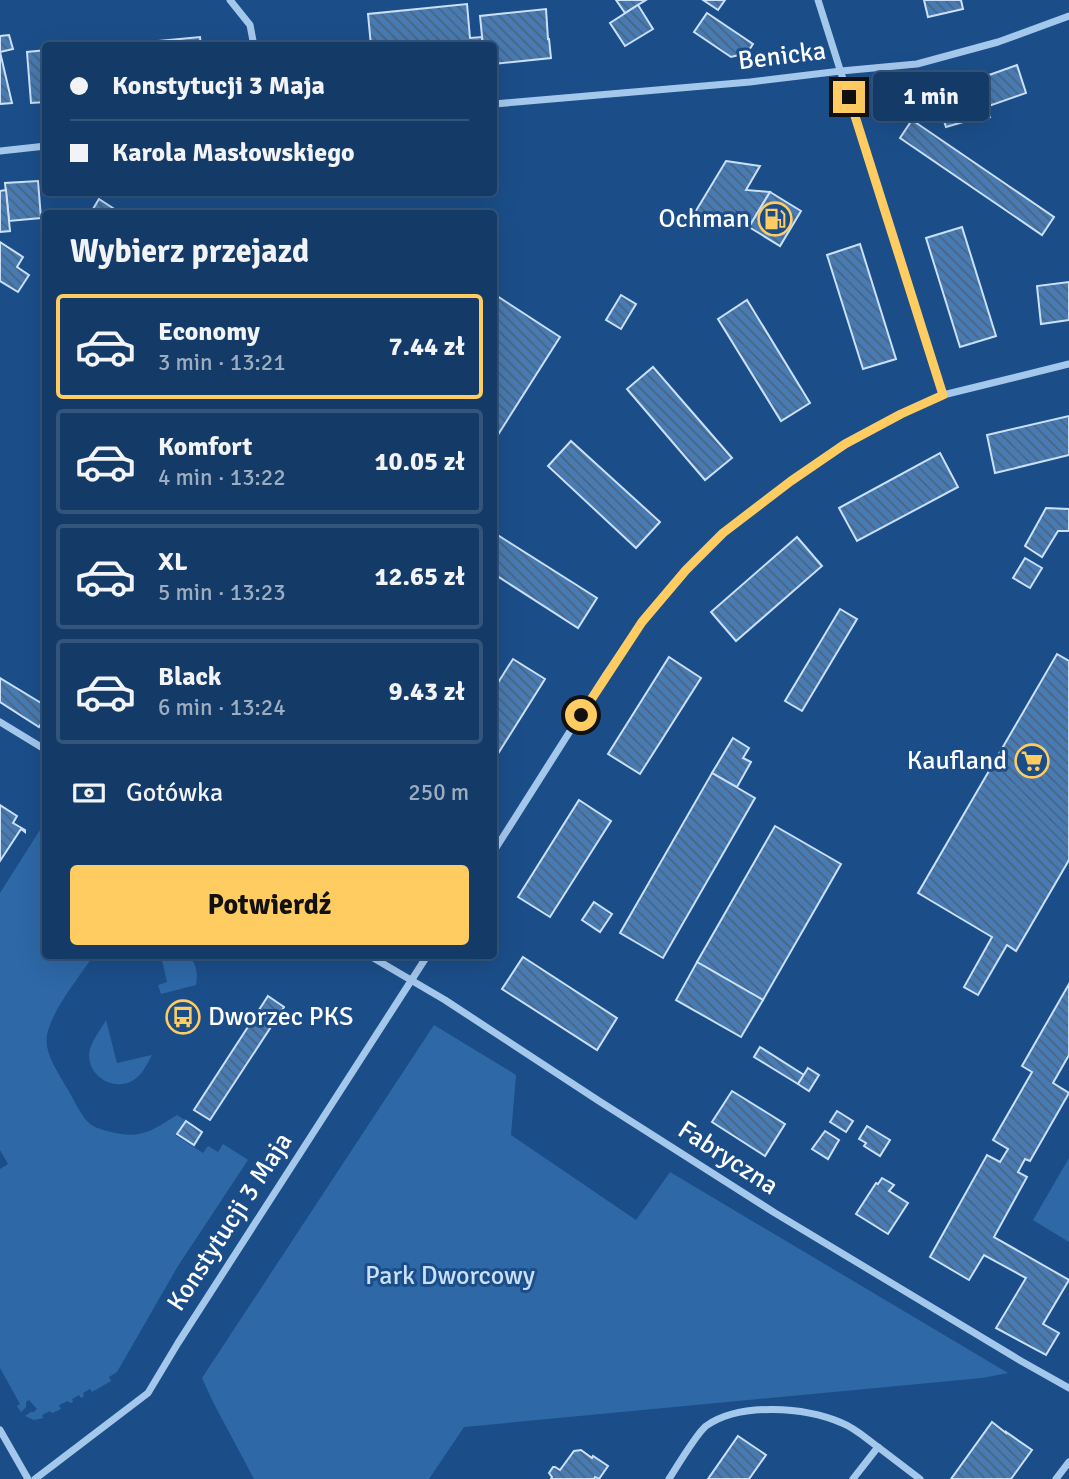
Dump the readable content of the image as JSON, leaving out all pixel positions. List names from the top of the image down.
{
  "streets": {
    "street": ["Benicka", "Fabryczna", "Konstytucji 3 Maja"]
  },
  "crossings": [
    ["Fabryczna", "Konstytucji 3 Maja"]
  ],
  "parks": ["Park Dworcowy"],
  "places": {
    "fuel station": ["Ochman"],
    "supermarket": ["Kaufland"],
    "bus stop": ["Dworzec PKS"]
  },
  "page": {
    "banner": ["Konstytucji 3 Maja", "Karola Masłowskiego"],
    "bubble": "1 min",
    "heading": "Wybierz przejazd",
    "list": [
      {
        "name": "Economy",
        "note": "3 min · 13:21",
        "value": "7.44 zł"
      },
      {
        "name": "Komfort",
        "note": "4 min · 13:22",
        "value": "10.05 zł"
      },
      {
        "name": "XL",
        "note": "5 min · 13:23",
        "value": "12.65 zł"
      },
      {
        "name": "Black",
        "note": "6 min · 13:24",
        "value": "9.43 zł"
      }
    ],
    "pay": ["Gotówka", "250 m"],
    "buttons": "Potwierdź"
  }
}
